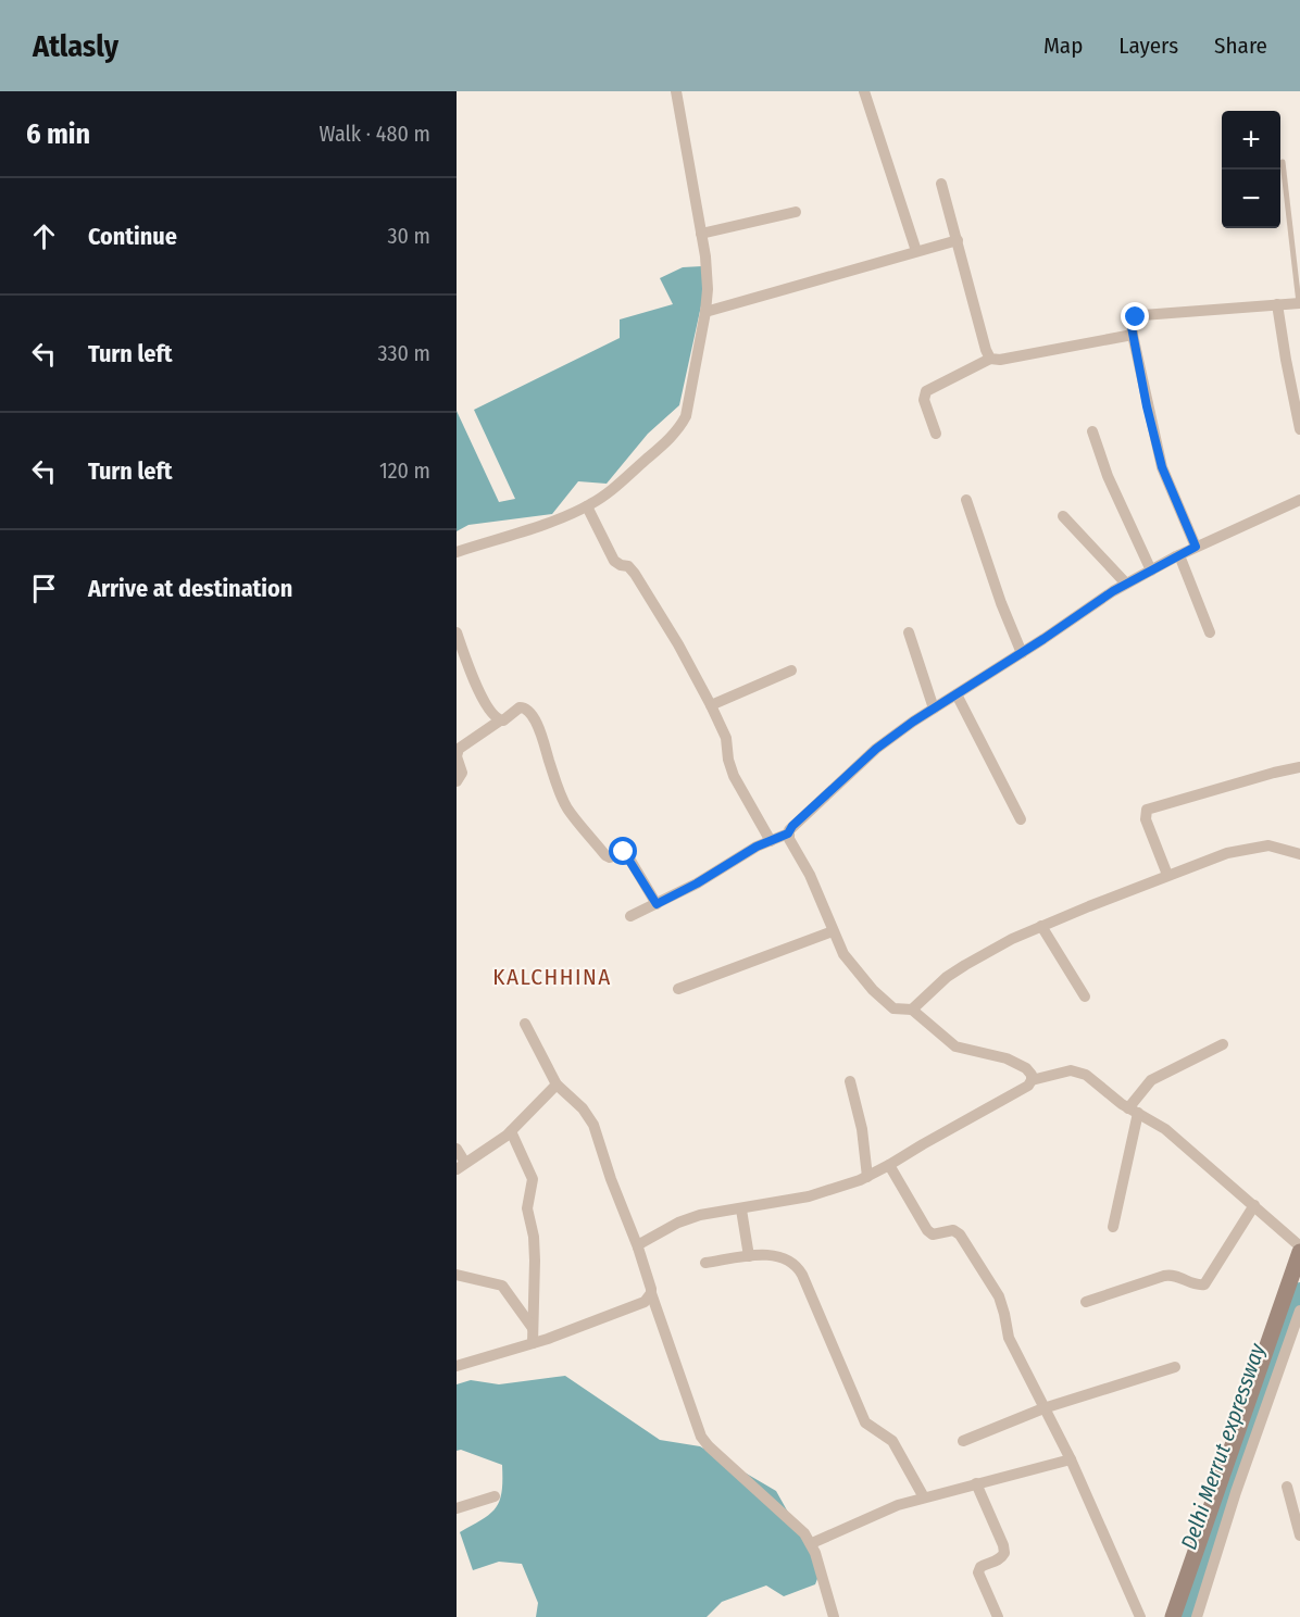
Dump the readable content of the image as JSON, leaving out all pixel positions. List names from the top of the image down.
{
  "districts": ["KALCHHINA"],
  "water": ["Delhi Merrut expressway"],
  "page": {
    "header": "Atlasly",
    "nav": ["Map", "Layers", "Share"],
    "heading": ["6 min", "Walk · 480 m"],
    "map_buttons": ["+", "−"],
    "list": [
      ["Continue", "30 m"],
      ["Turn left", "330 m"],
      ["Turn left", "120 m"],
      "Arrive at destination"
    ]
  }
}
